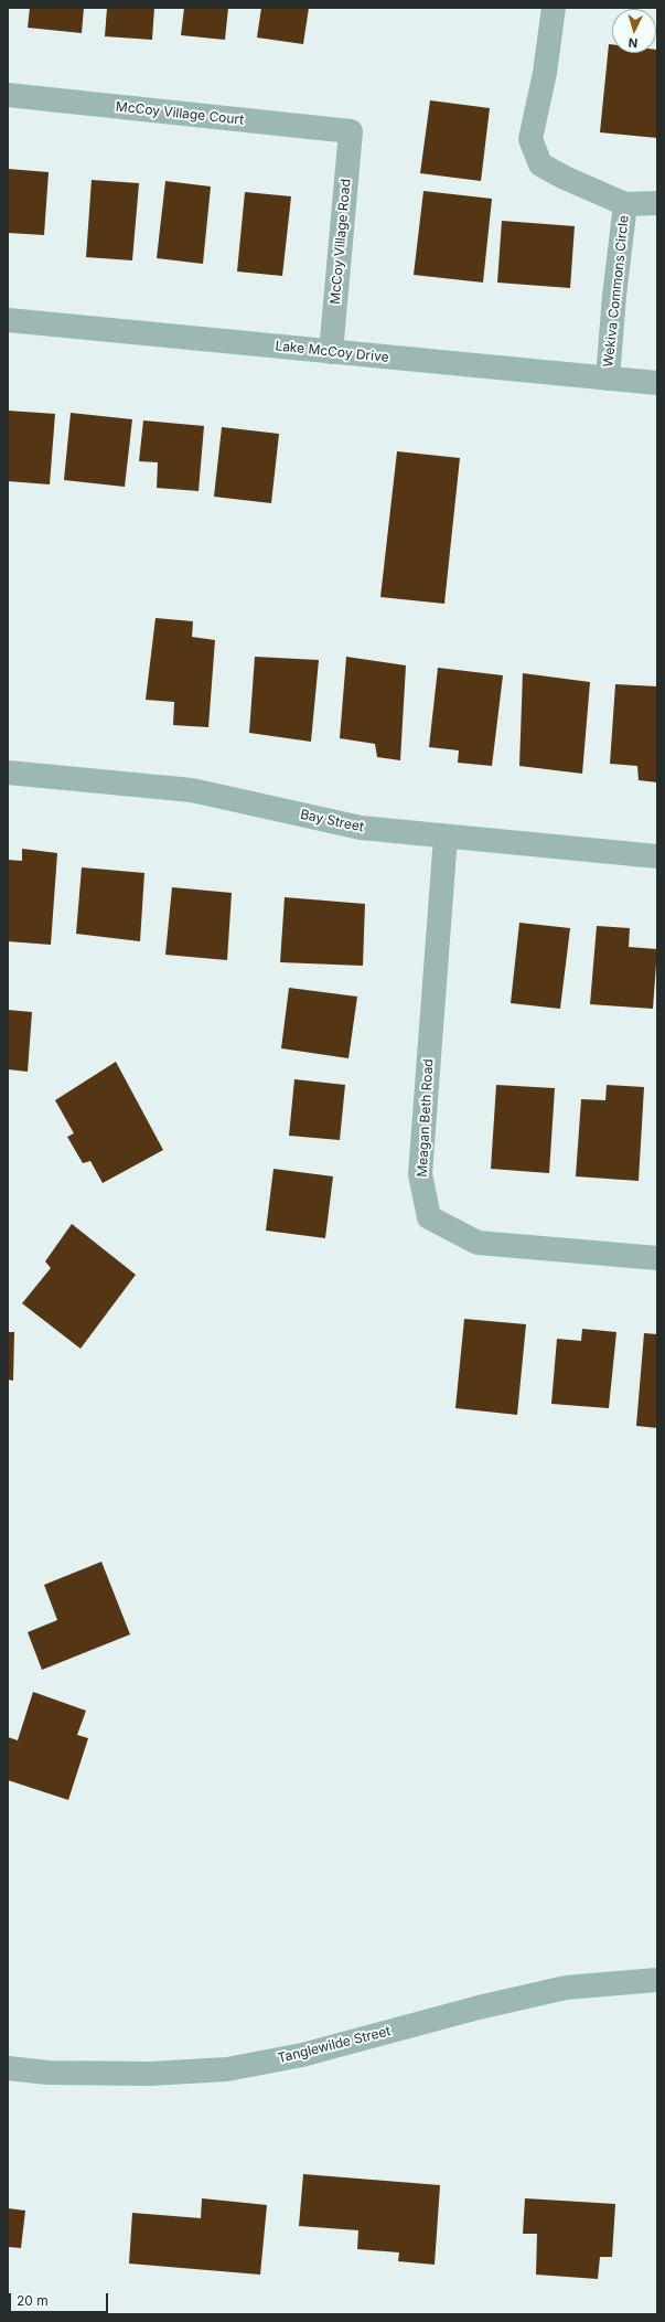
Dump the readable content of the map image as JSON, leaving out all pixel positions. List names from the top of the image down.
{
  "streets": {
    "street": [
      "McCoy Village Court",
      "McCoy Village Road",
      "Wekiva Commons Circle",
      "Lake McCoy Drive",
      "Bay Street",
      "Meagan Beth Road",
      "Tanglewilde Street"
    ]
  },
  "crossings": [
    ["McCoy Village Court", "McCoy Village Road"],
    ["McCoy Village Road", "Lake McCoy Drive"],
    ["Wekiva Commons Circle", "Lake McCoy Drive"],
    ["Bay Street", "Meagan Beth Road"]
  ],
  "scale_bar": "20 m",
  "north": "bottom"
}
